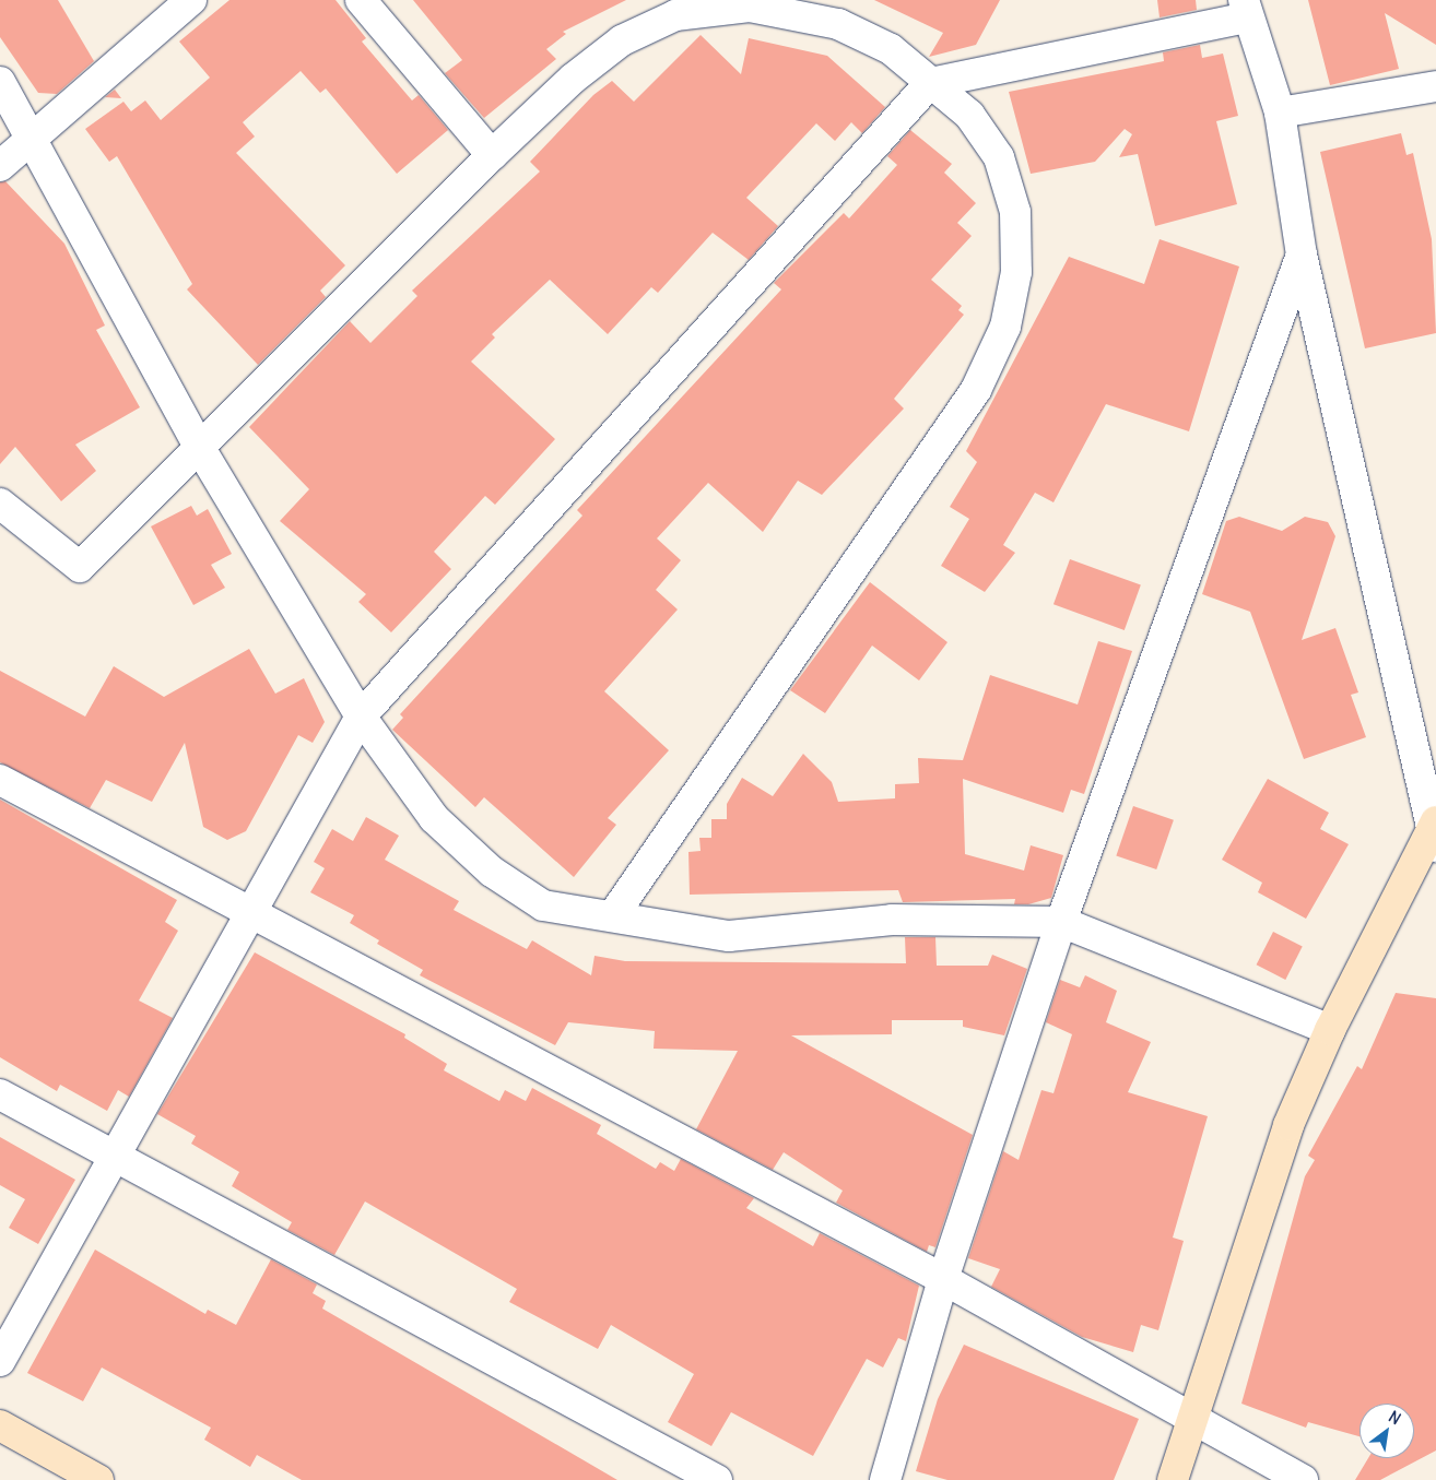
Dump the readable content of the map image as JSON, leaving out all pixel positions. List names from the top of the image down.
{
  "north": "top right"
}
